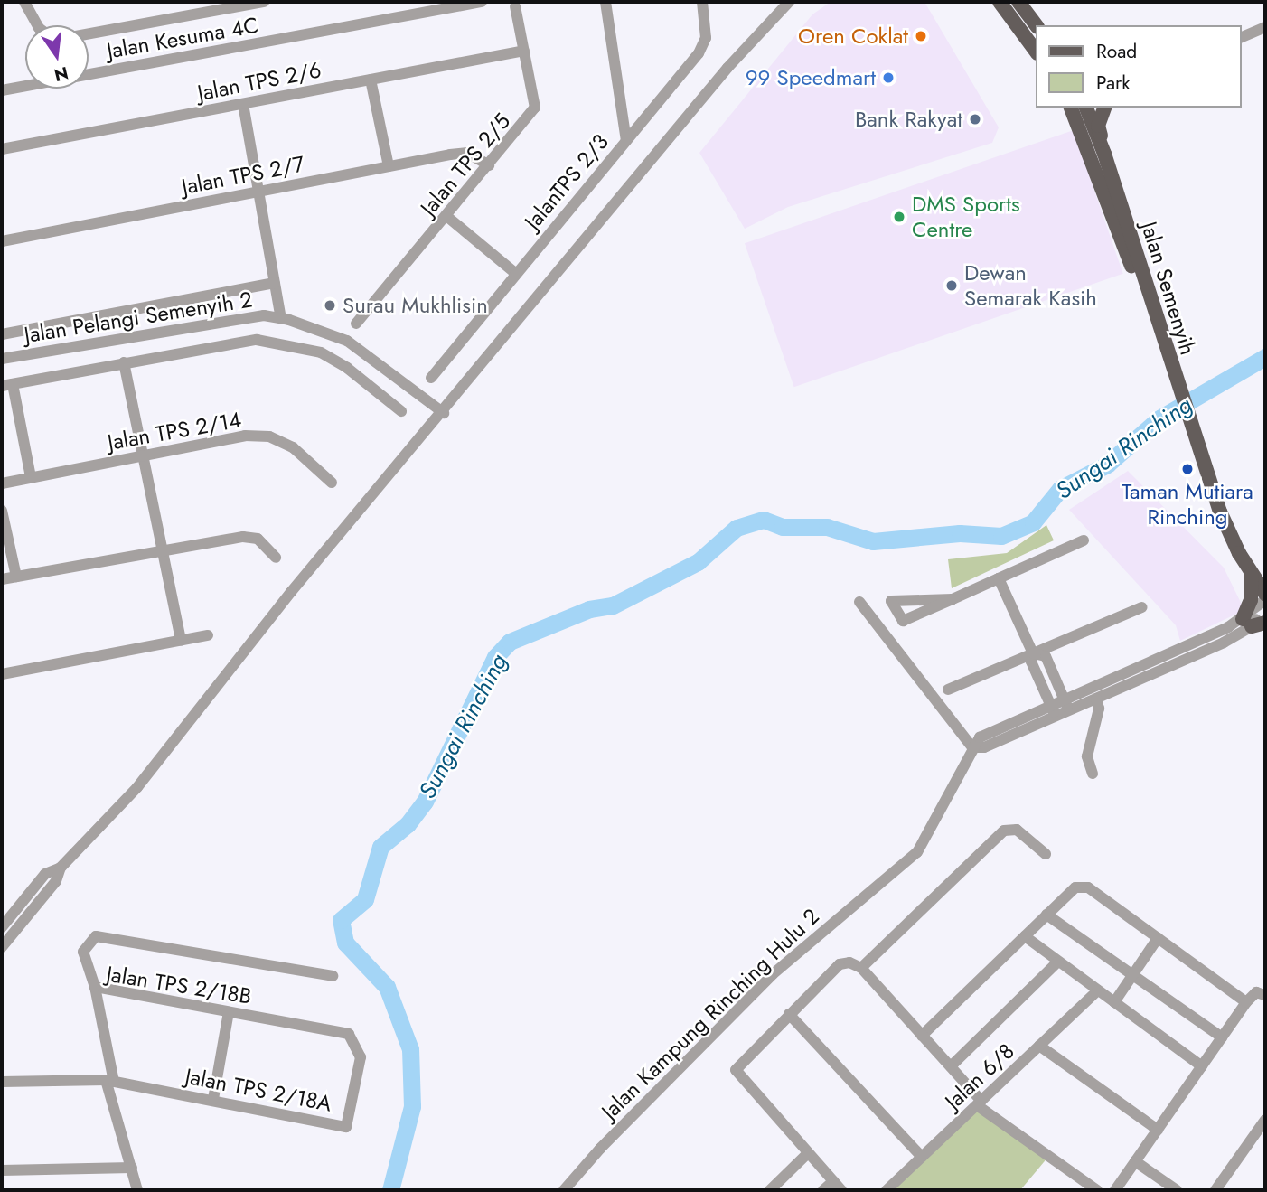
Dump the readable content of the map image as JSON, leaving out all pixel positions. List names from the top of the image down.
{
  "streets": {
    "main road": ["Jalan Semenyih"],
    "street": [
      "Jalan Kesuma 4C",
      "Jalan TPS 2/6",
      "Jalan TPS 2/5",
      "Jalan TPS 2/7",
      "JalanTPS 2/3",
      "Jalan Pelangi Semenyih 2",
      "Jalan TPS 2/14",
      "Jalan TPS 2/18B",
      "Jalan Kampung Rinching Hulu 2",
      "Jalan 6/8",
      "Jalan TPS 2/18A"
    ]
  },
  "crossings": [
    ["Jalan TPS 2/6", "Jalan TPS 2/5"],
    ["Jalan TPS 2/5", "Jalan TPS 2/7"],
    ["Jalan TPS 2/18B", "Jalan TPS 2/18A"]
  ],
  "water": ["Sungai Rinching"],
  "places": [
    "Oren Coklat",
    "99 Speedmart",
    "Bank Rakyat",
    "DMS Sports Centre",
    "Dewan Semarak Kasih",
    "Surau Mukhlisin",
    "Taman Mutiara Rinching"
  ],
  "legend": ["Road", "Park"],
  "north": "bottom"
}
